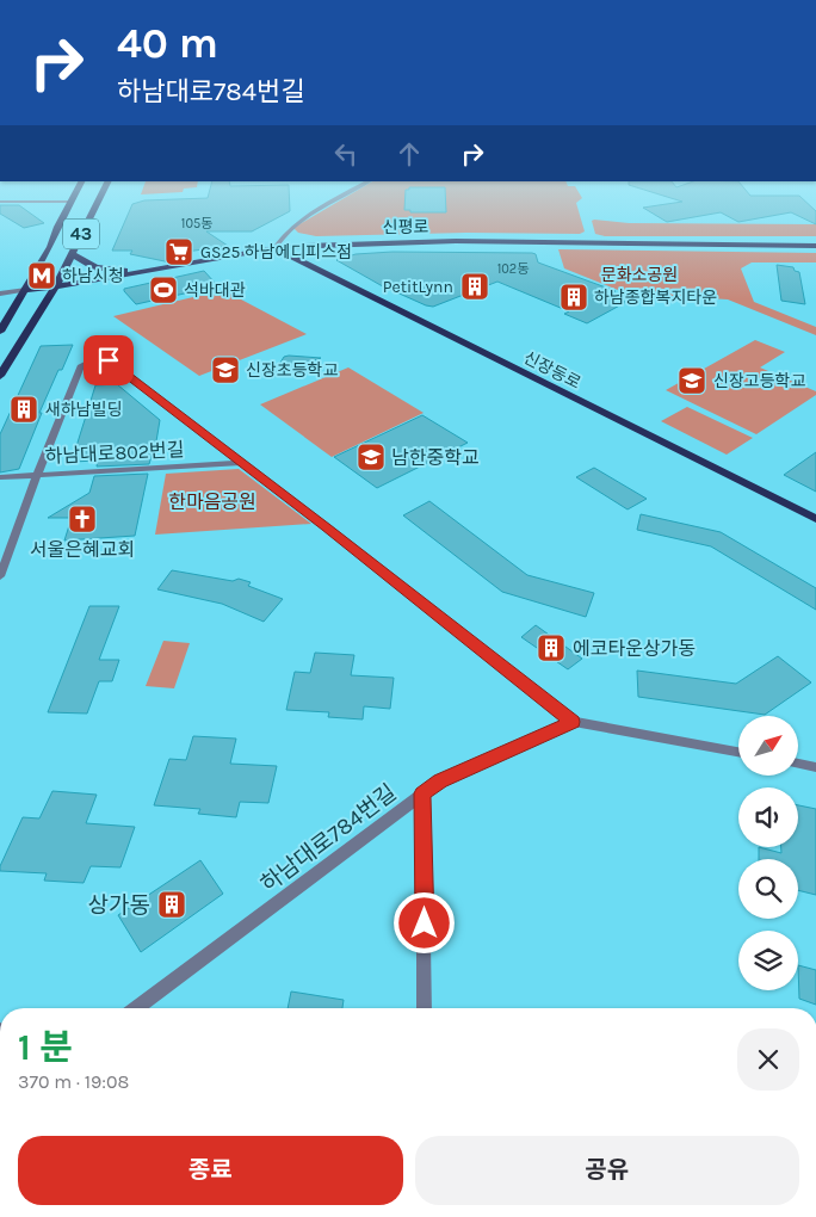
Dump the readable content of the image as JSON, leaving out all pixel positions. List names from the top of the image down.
{
  "streets": {
    "main road": ["신평로", "43", "신장동로"],
    "street": ["하남대로802번길", "하남대로784번길"]
  },
  "crossings": [
    ["신평로", "43"],
    ["신평로", "신장동로"]
  ],
  "parks": ["문화소공원", "한마음공원"],
  "places": {
    "supermarket": ["GS25 하남에디피스점"],
    "metro station": ["하남시청"],
    "building": [
      "PetitLynn",
      "하남종합복지타운",
      "새하남빌딩",
      "에코타운상가동",
      "상가동"
    ],
    "sports": ["석바대관"],
    "school or university": ["신장초등학교", "신장고등학교", "남한중학교"],
    "church": ["서울은혜교회"]
  },
  "house_numbers": ["105동", "102동"],
  "north": "top right",
  "page": {
    "turn": ["40 m", "하남대로784번길"],
    "heading": ["1 분", "370 m · 19:08"],
    "buttons": ["종료", "공유"]
  }
}
